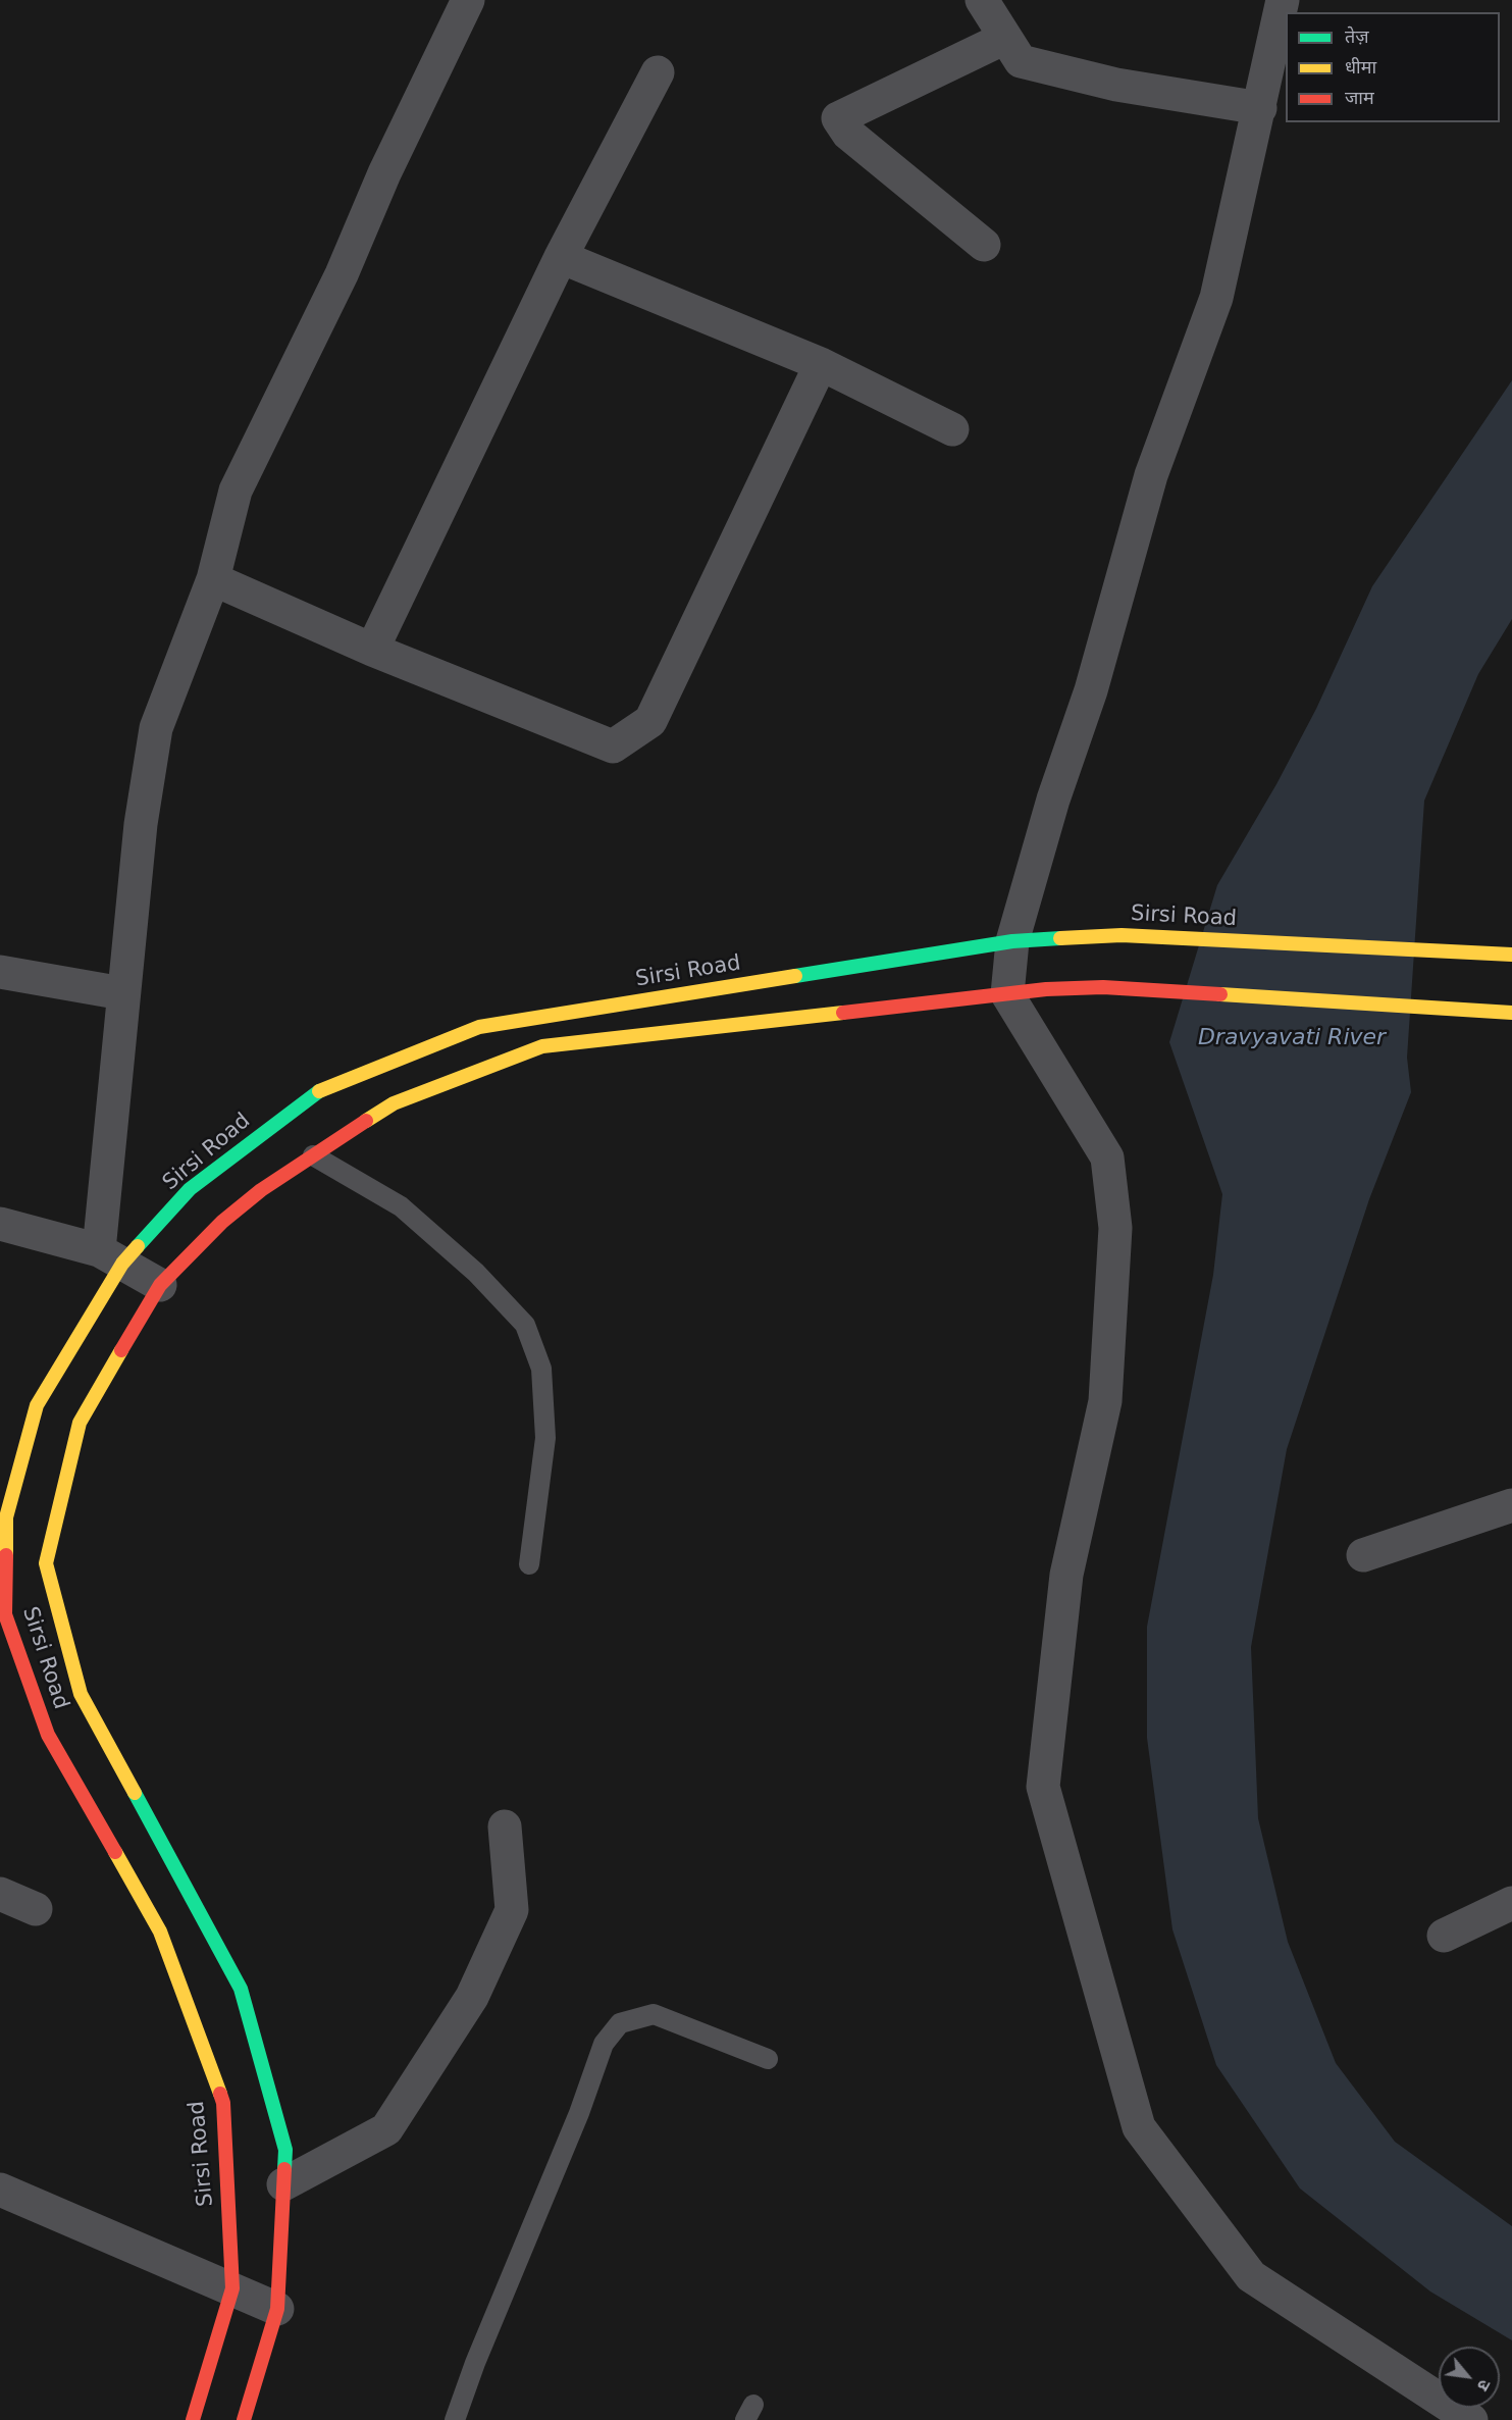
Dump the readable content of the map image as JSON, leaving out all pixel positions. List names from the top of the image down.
{
  "streets": {
    "street": ["Sirsi Road"]
  },
  "water": ["Dravyavati River"],
  "legend": ["तेज़", "धीमा", "जाम"],
  "north": "bottom right"
}
